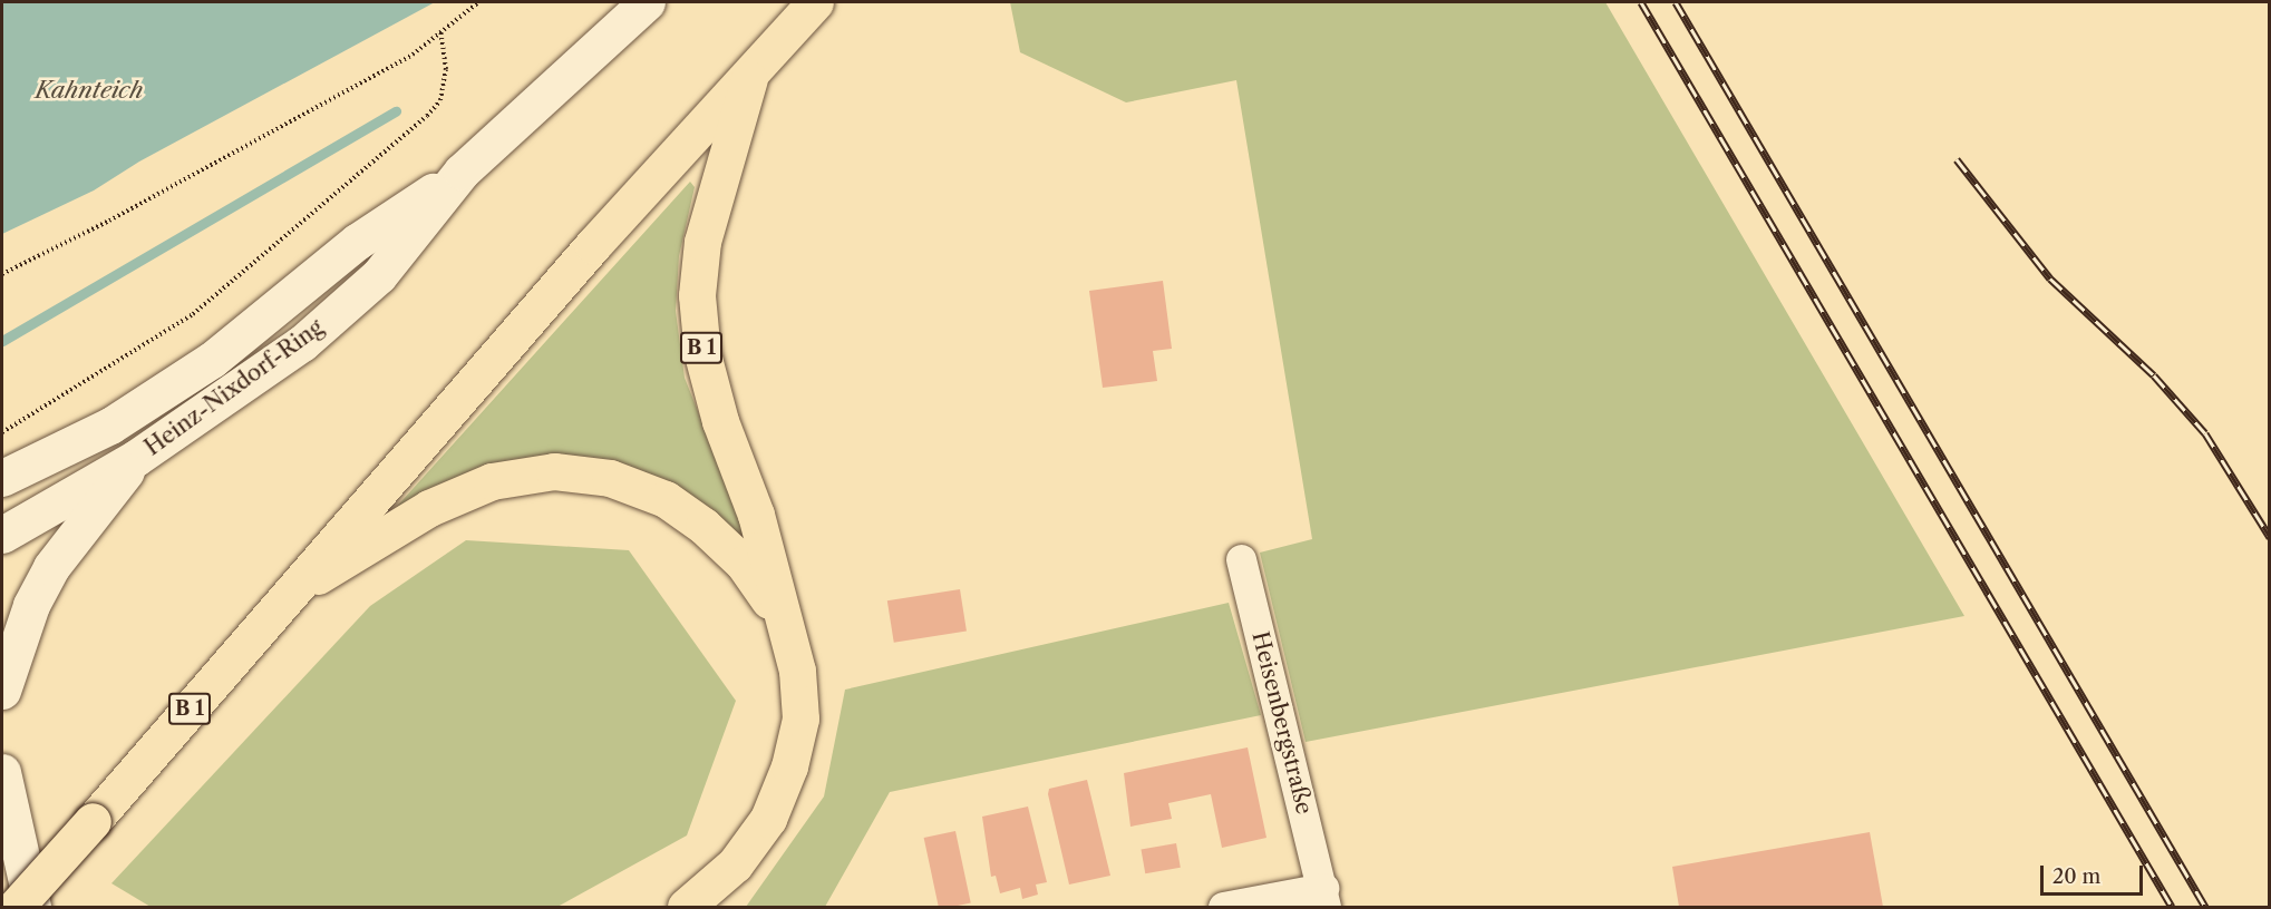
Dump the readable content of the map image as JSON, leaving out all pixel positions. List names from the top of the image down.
{
  "streets": {
    "highway": ["B 1"],
    "main road": ["Heinz-Nixdorf-Ring"],
    "street": ["Heisenbergstraße"]
  },
  "water": ["Kahnteich"],
  "scale_bar": "20 m"
}
